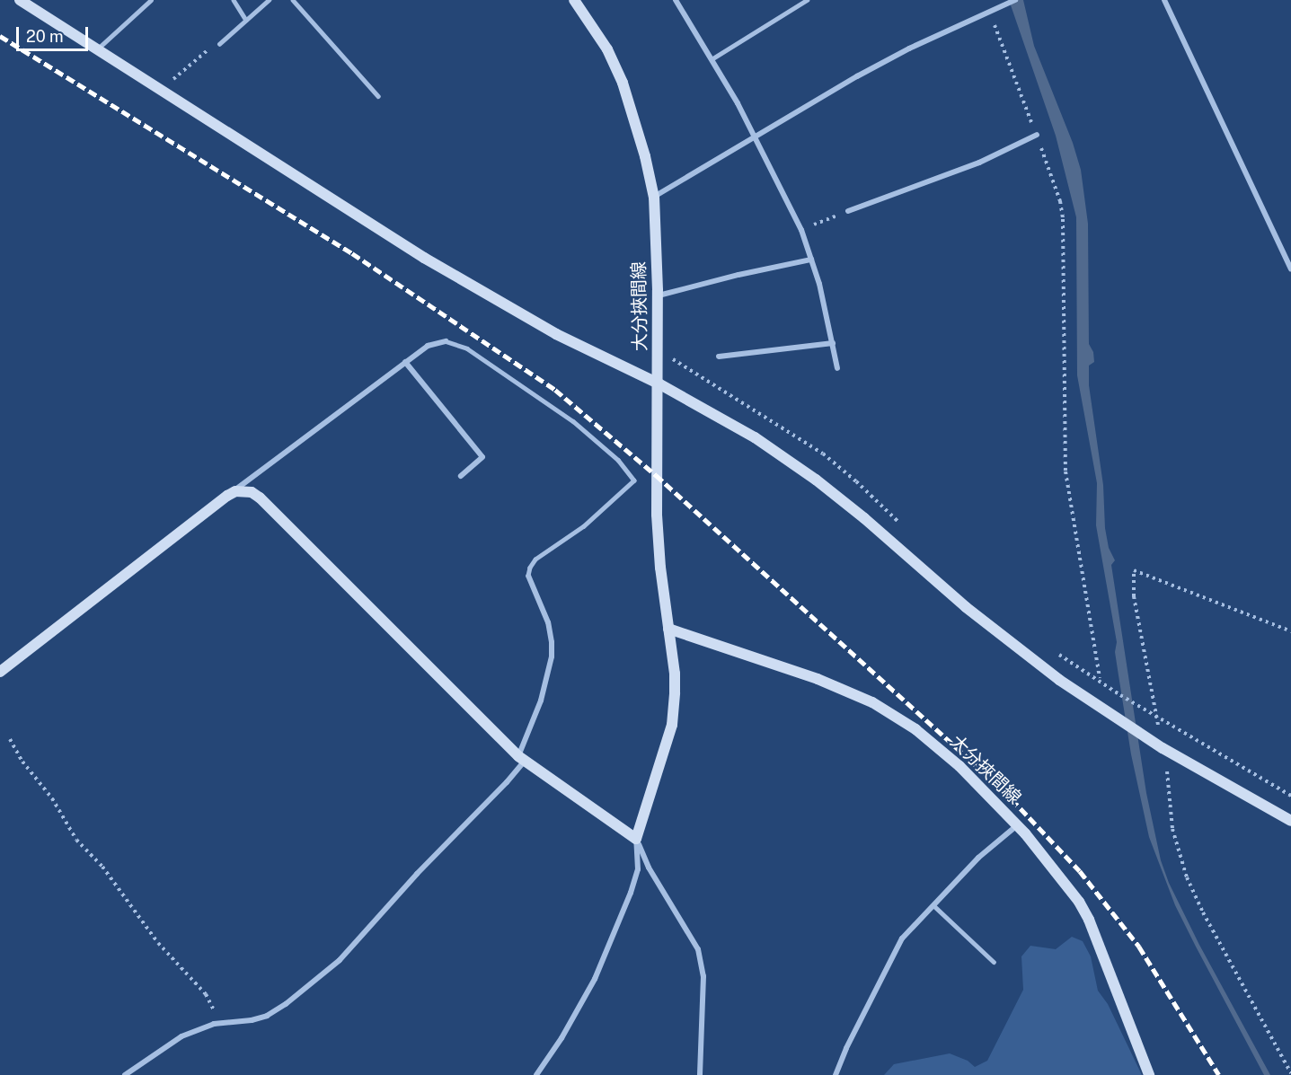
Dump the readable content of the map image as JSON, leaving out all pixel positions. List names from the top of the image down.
{
  "streets": {
    "street": ["大分挾間線"]
  },
  "scale_bar": "20 m"
}
